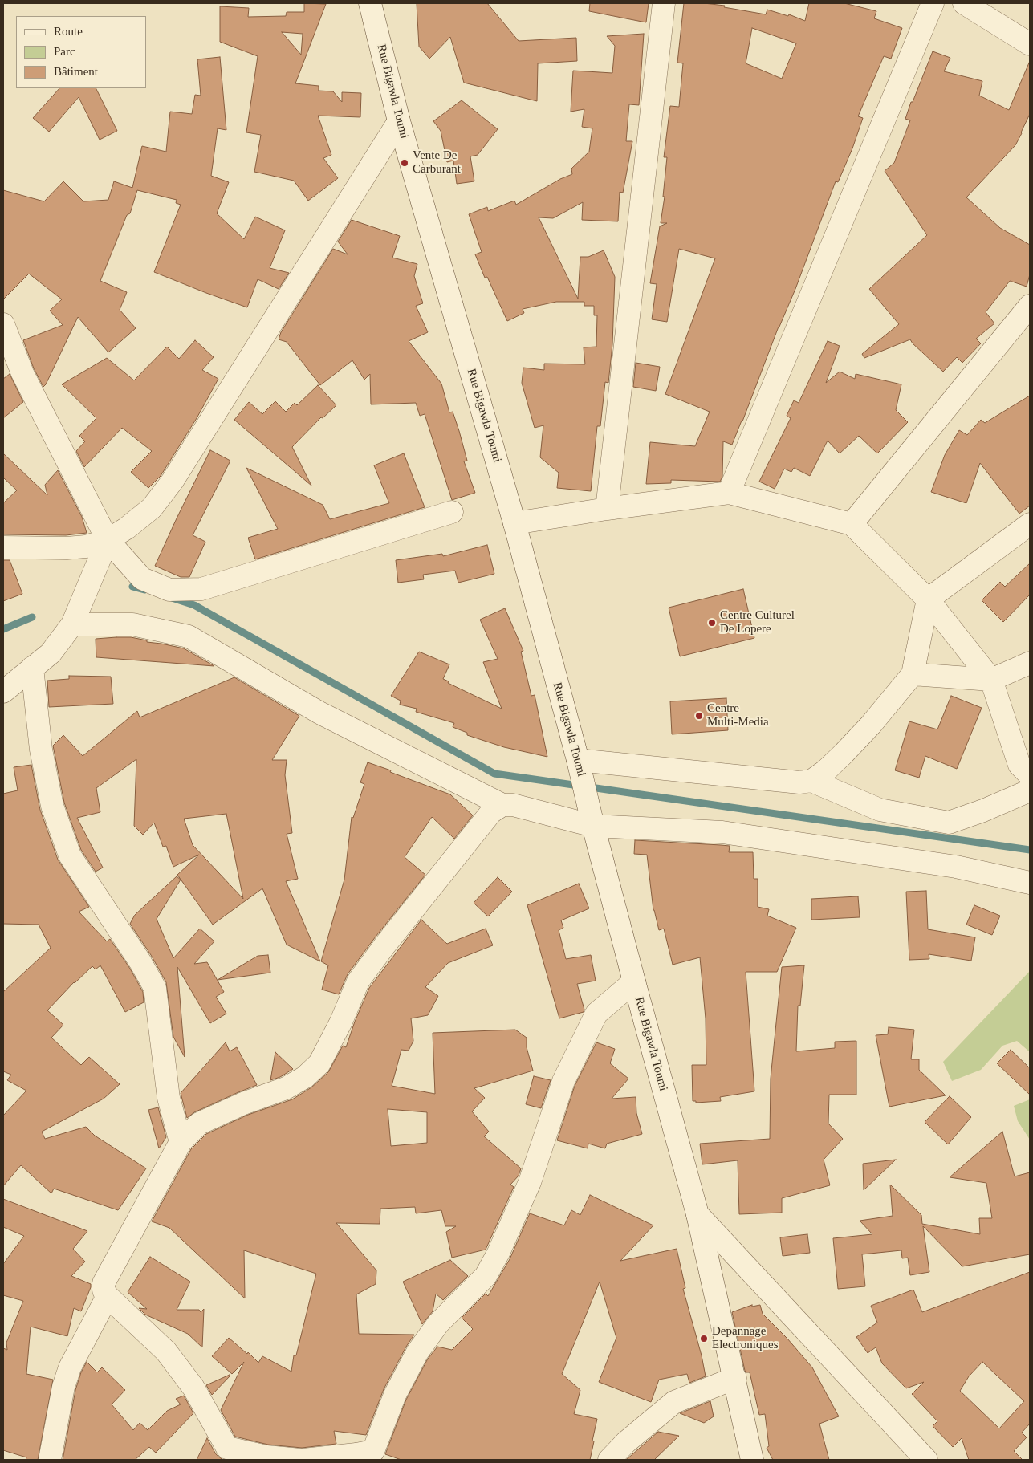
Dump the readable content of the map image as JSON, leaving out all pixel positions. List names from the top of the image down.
{
  "streets": {
    "street": ["Rue Bigawla Toumi"]
  },
  "places": [
    "Vente De Carburant",
    "Centre Culturel De Lopere",
    "Centre Multi-Media",
    "Depannage Electroniques"
  ],
  "legend": ["Route", "Parc", "Bâtiment"]
}
